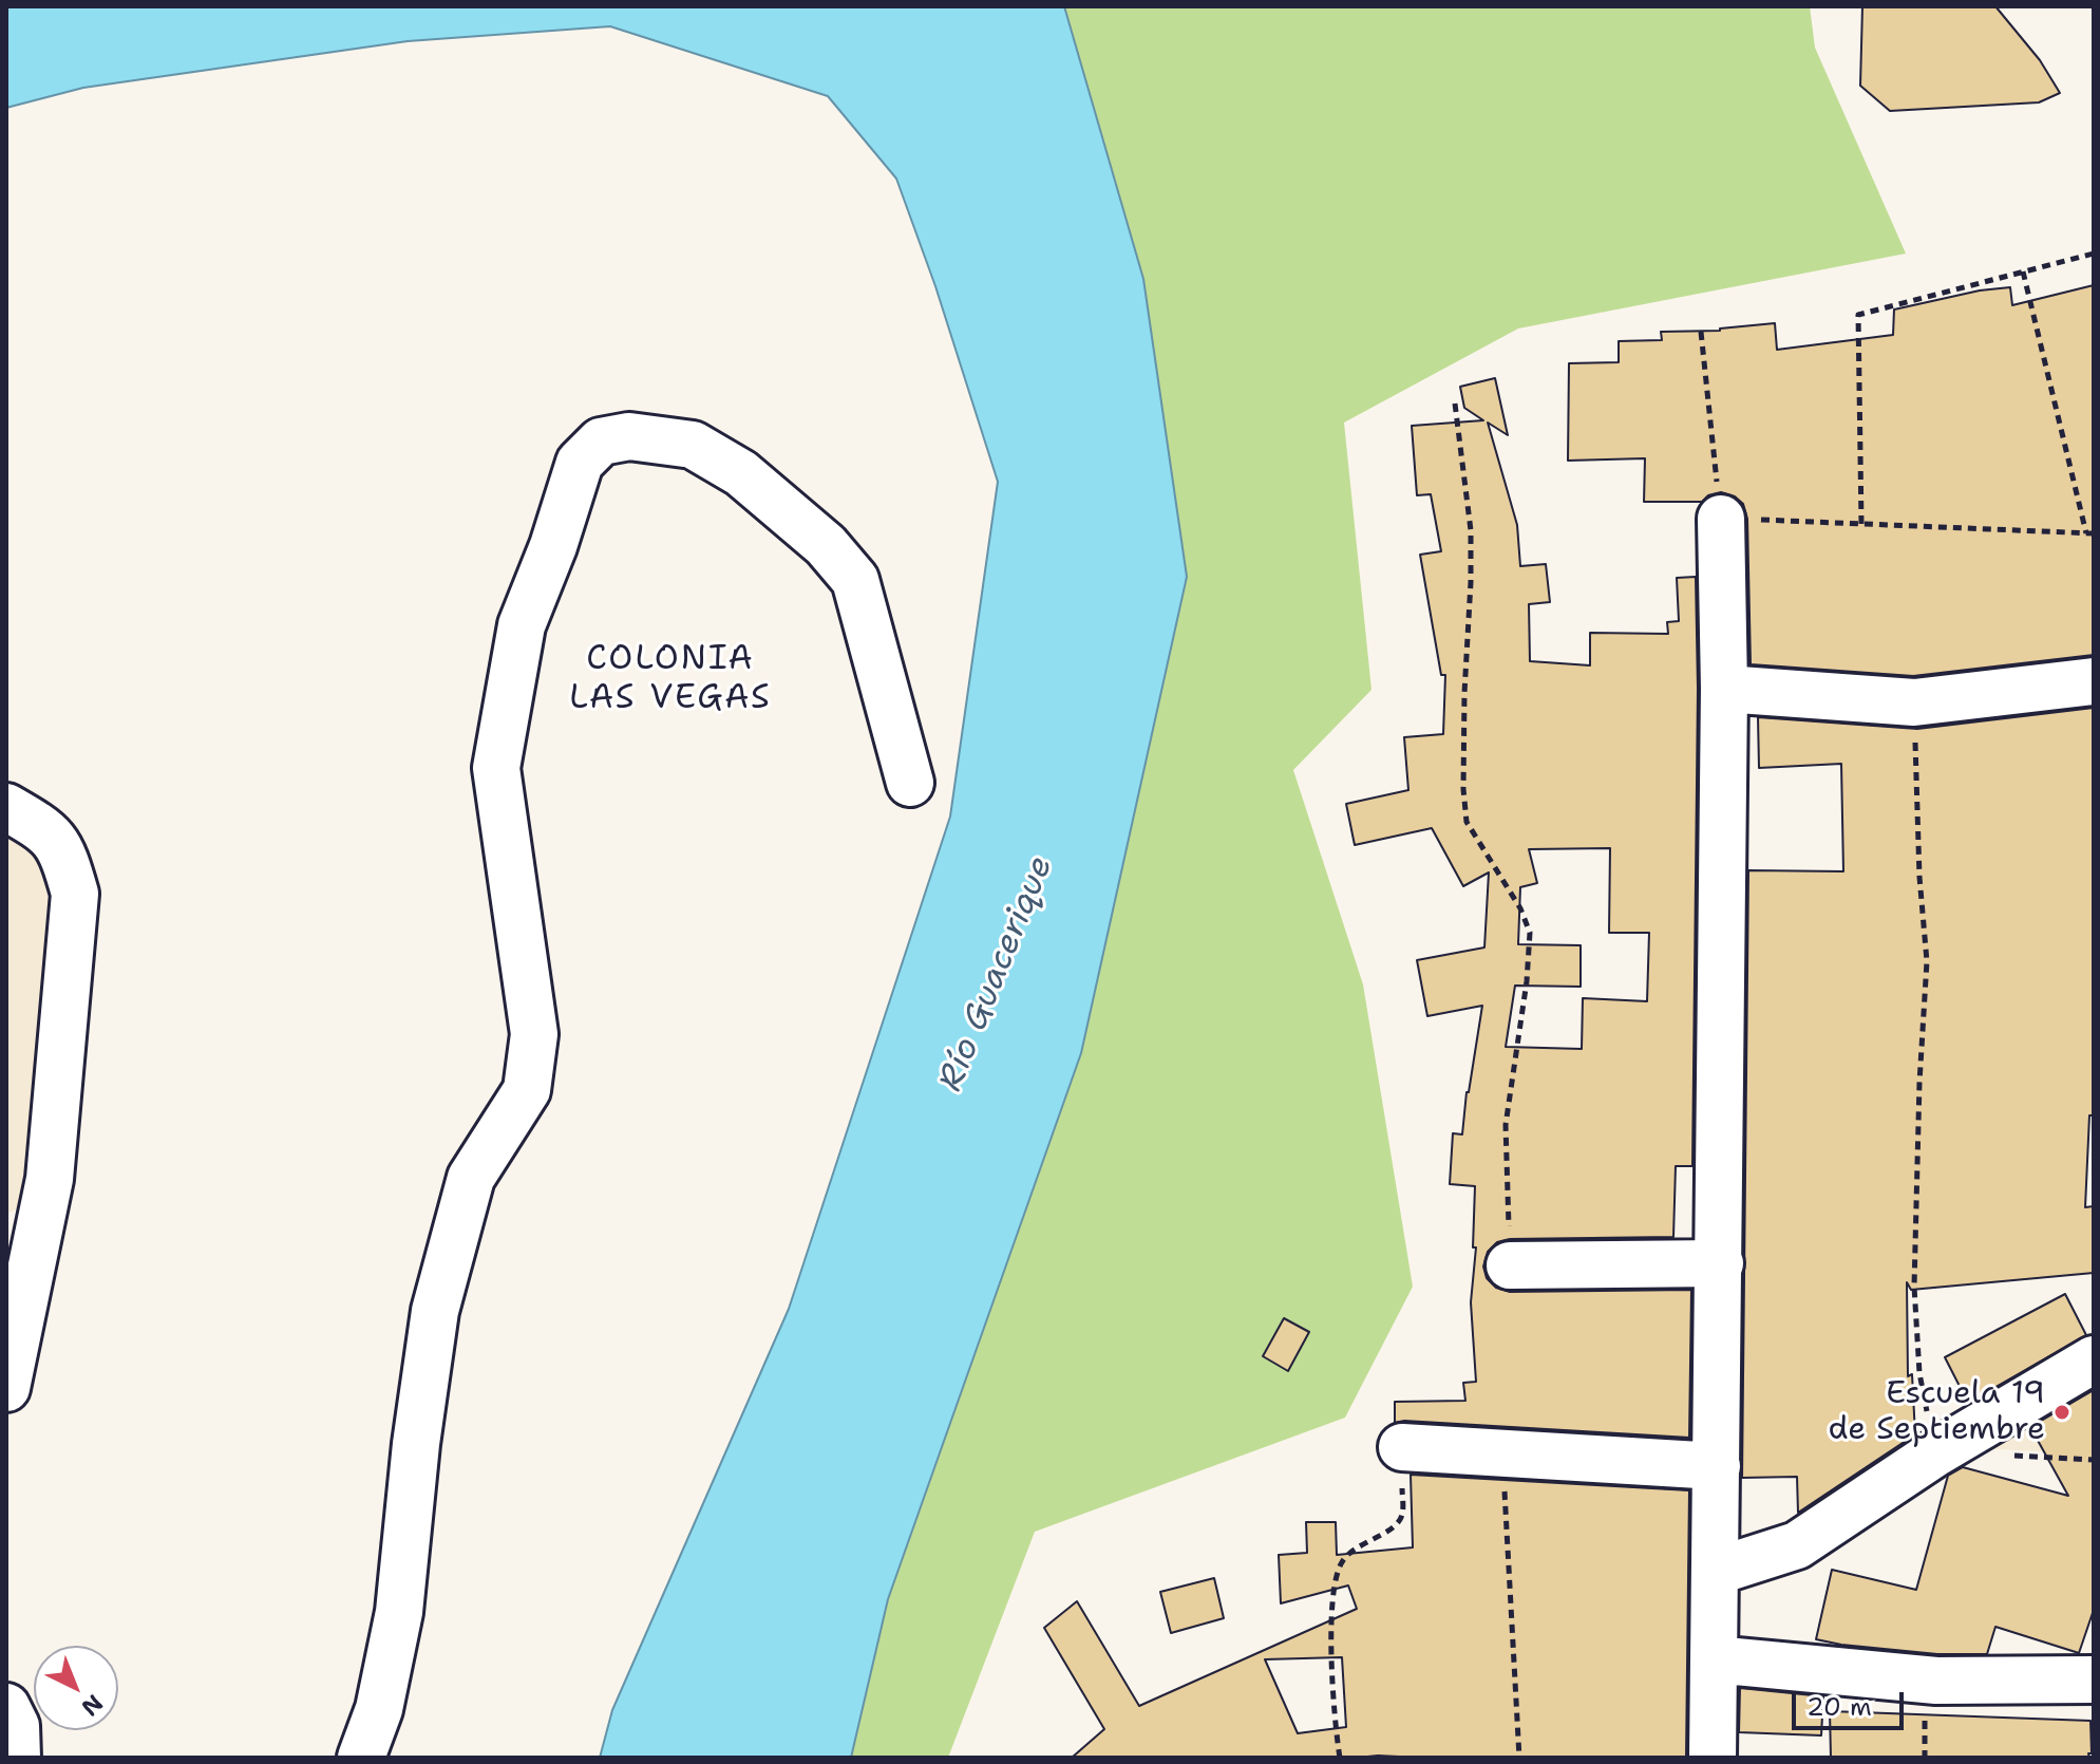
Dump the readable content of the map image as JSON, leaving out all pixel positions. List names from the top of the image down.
{
  "districts": ["COLONIA LAS VEGAS"],
  "water": ["Río Guacerique"],
  "places": ["Escuela 19 de Septiembre"],
  "scale_bar": "20 m",
  "north": "bottom right"
}
